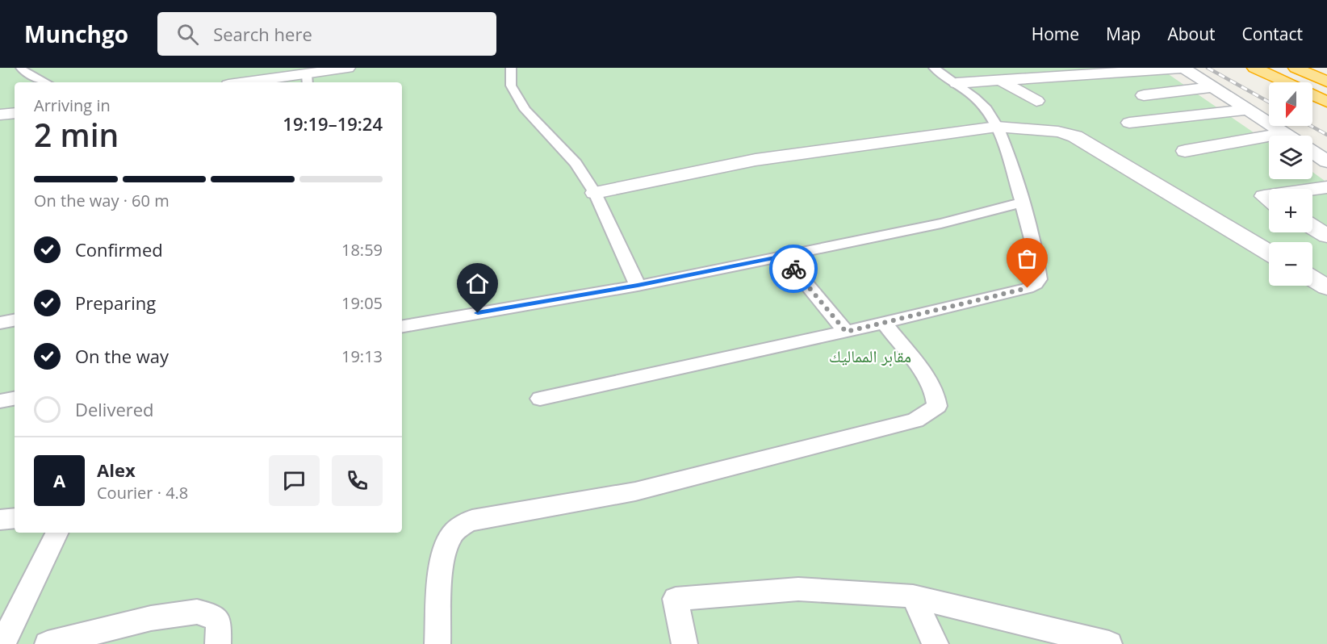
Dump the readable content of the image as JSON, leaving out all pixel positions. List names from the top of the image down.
{
  "parks": ["مقابر المماليك"],
  "north": "bottom",
  "page": {
    "header": "Munchgo",
    "search": "Search here",
    "nav": [
      "Home",
      "Map",
      "About",
      "Contact"
    ],
    "map_buttons": ["+", "−"],
    "heading": ["2 min", "Arriving in", "19:19–19:24"],
    "panel": ["Alex", "Courier · 4.8"],
    "bar": "On the way · 60 m",
    "list": [
      ["Confirmed", "18:59"],
      ["Preparing", "19:05"],
      ["On the way", "19:13"],
      "Delivered"
    ],
    "round": "A"
  }
}
